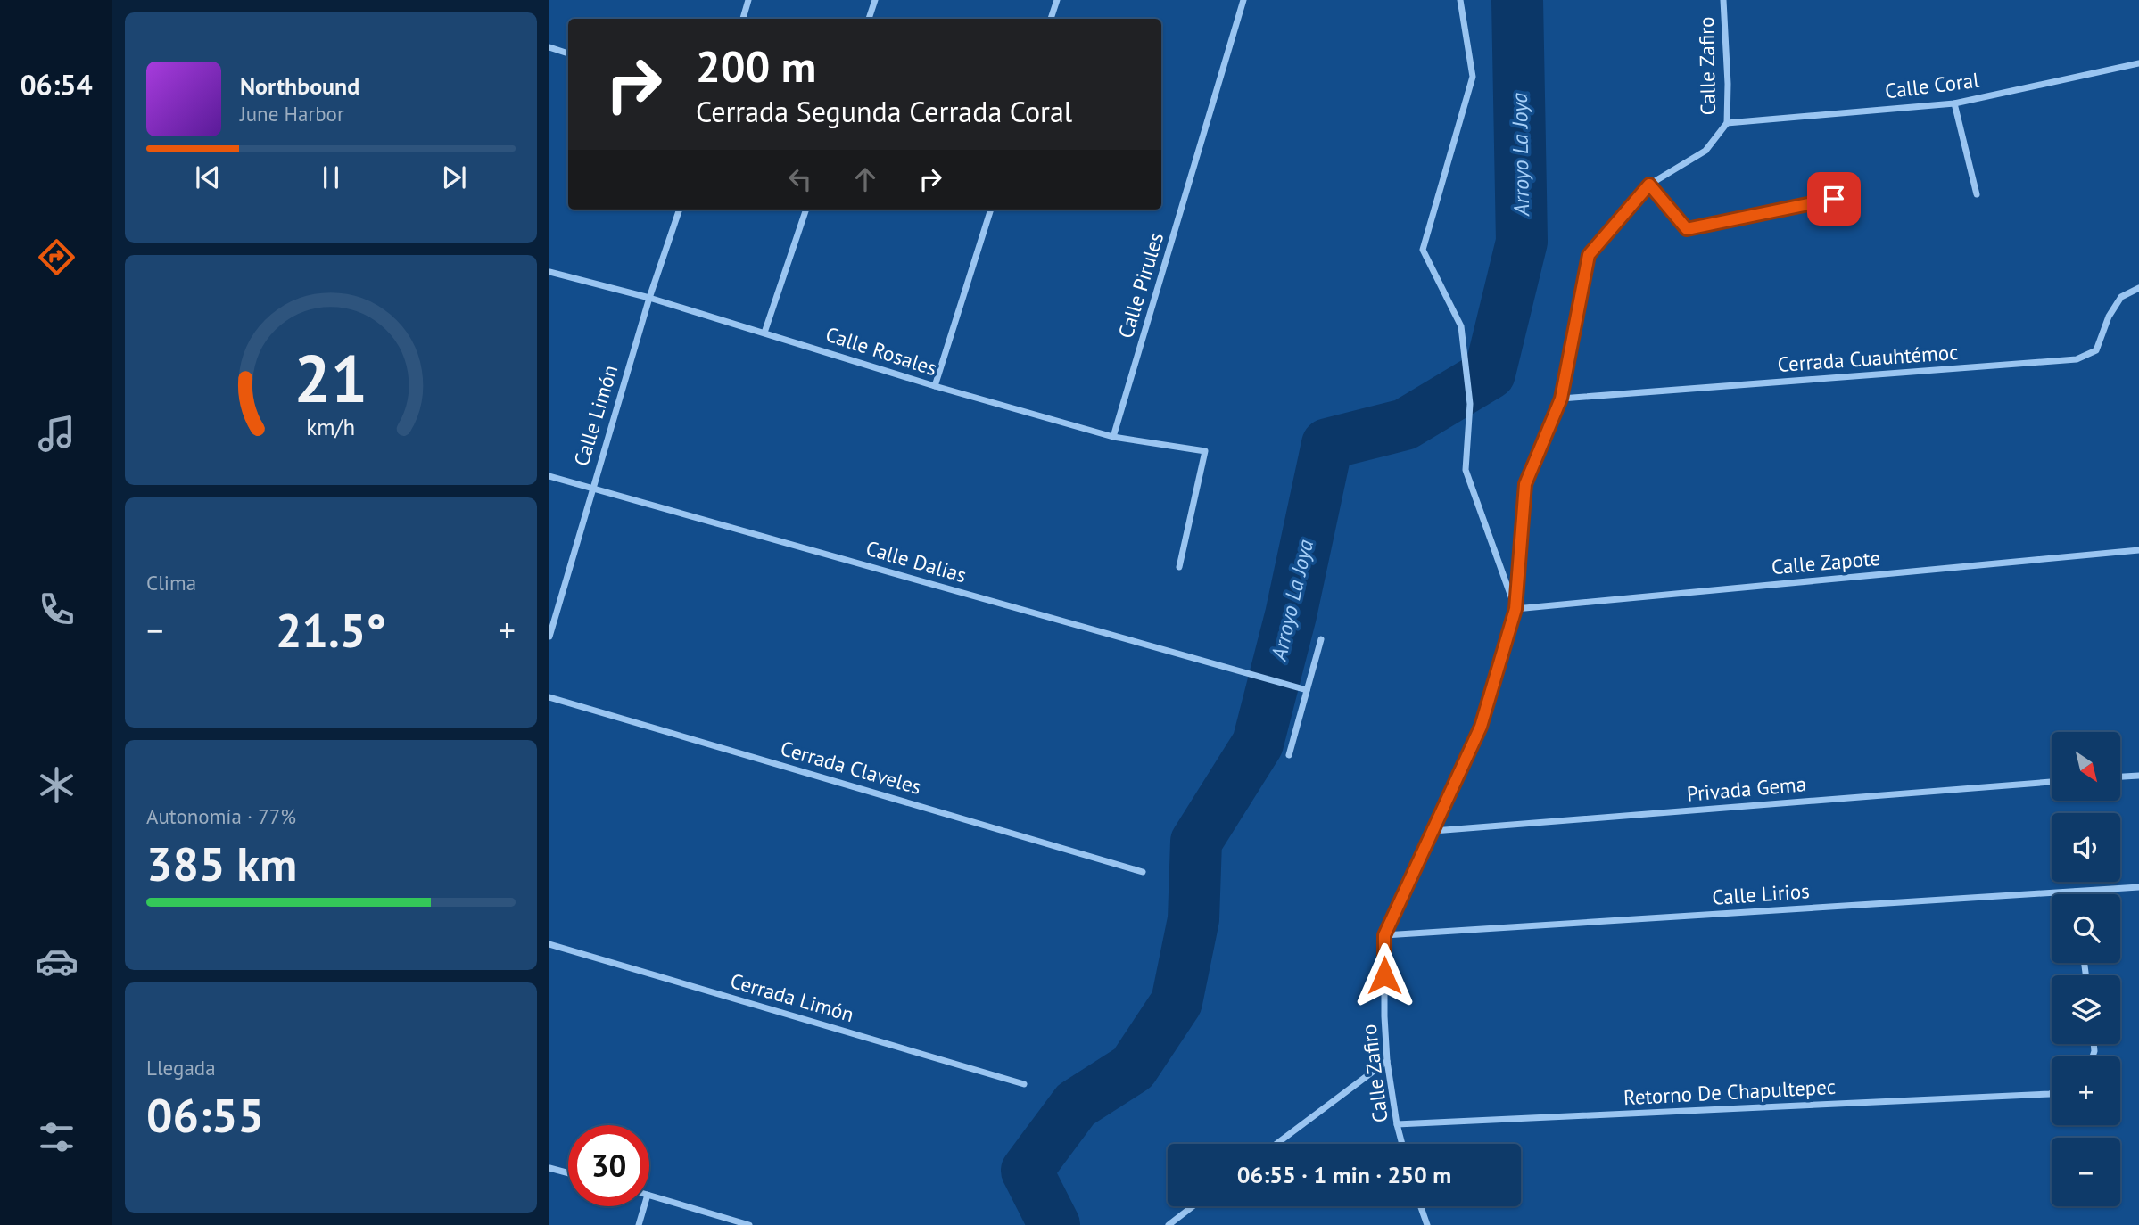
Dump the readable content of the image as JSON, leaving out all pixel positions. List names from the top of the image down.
{
  "streets": {
    "street": [
      "Calle Zafiro",
      "Calle Coral",
      "Calle Pirules",
      "Calle Rosales",
      "Cerrada Cuauhtémoc",
      "Calle Limón",
      "Calle Dalias",
      "Calle Zapote",
      "Cerrada Claveles",
      "Privada Gema",
      "Calle Lirios",
      "Cerrada Limón",
      "Retorno De Chapultepec"
    ]
  },
  "crossings": [
    ["Calle Zafiro", "Calle Coral"],
    ["Calle Zafiro", "Cerrada Cuauhtémoc"],
    ["Calle Zafiro", "Calle Zapote"],
    ["Calle Zafiro", "Privada Gema"],
    ["Calle Zafiro", "Calle Lirios"],
    ["Calle Zafiro", "Retorno De Chapultepec"],
    ["Calle Pirules", "Calle Rosales"],
    ["Calle Rosales", "Calle Limón"],
    ["Calle Limón", "Calle Dalias"]
  ],
  "water": ["Arroyo La Joya"],
  "north": "bottom right",
  "page": {
    "tabs": "06:54",
    "turn": ["200 m", "Cerrada Segunda Cerrada Coral"],
    "song": ["Northbound", "June Harbor"],
    "tile": [
      "Clima",
      ["Autonomía · 77%", "385 km"],
      ["Llegada", "06:55"]
    ],
    "heat": ["−", "21.5°", "+"],
    "map_buttons": ["+", "−"],
    "limit": "30",
    "trip": "06:55 · 1 min · 250 m",
    "gauge": ["21", "km/h"]
  }
}
